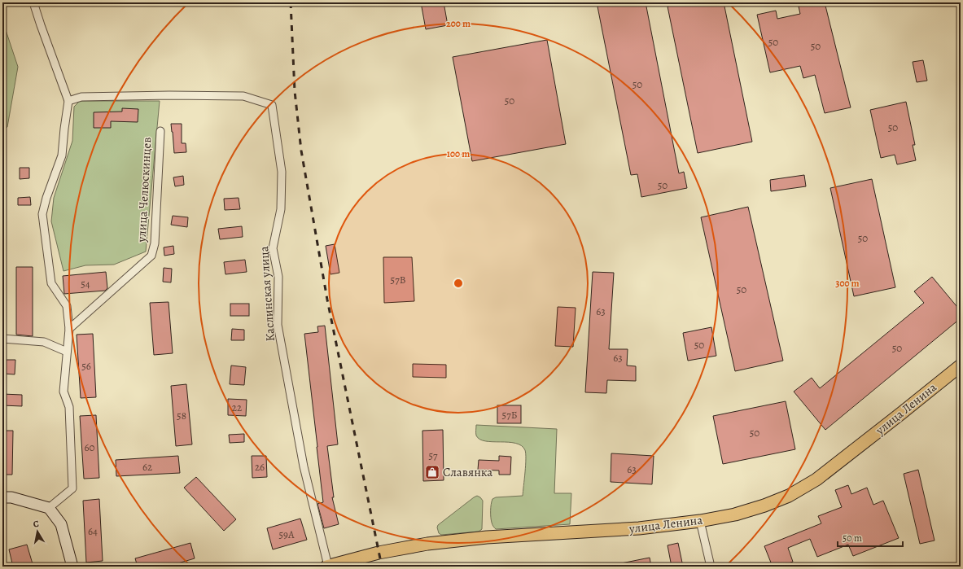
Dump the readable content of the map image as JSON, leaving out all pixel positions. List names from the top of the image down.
{
  "streets": {
    "main road": ["улица Ленина"],
    "street": ["улица Челюскинцев", "Каслинская улица"]
  },
  "crossings": [
    ["Каслинская улица", "улица Ленина"]
  ],
  "places": {
    "shop": ["Славянка"]
  },
  "house_numbers": [
    "50",
    "50",
    "50",
    "50",
    "50",
    "50",
    "50",
    "57В",
    "54",
    "50",
    "63",
    "50",
    "50",
    "63",
    "56",
    "22",
    "57Б",
    "58",
    "50",
    "60",
    "57",
    "62",
    "26",
    "63",
    "64",
    "59А"
  ],
  "scale_bar": "50 m",
  "north": "top",
  "rings": ["200 m", "100 m", "300 m"]
}
